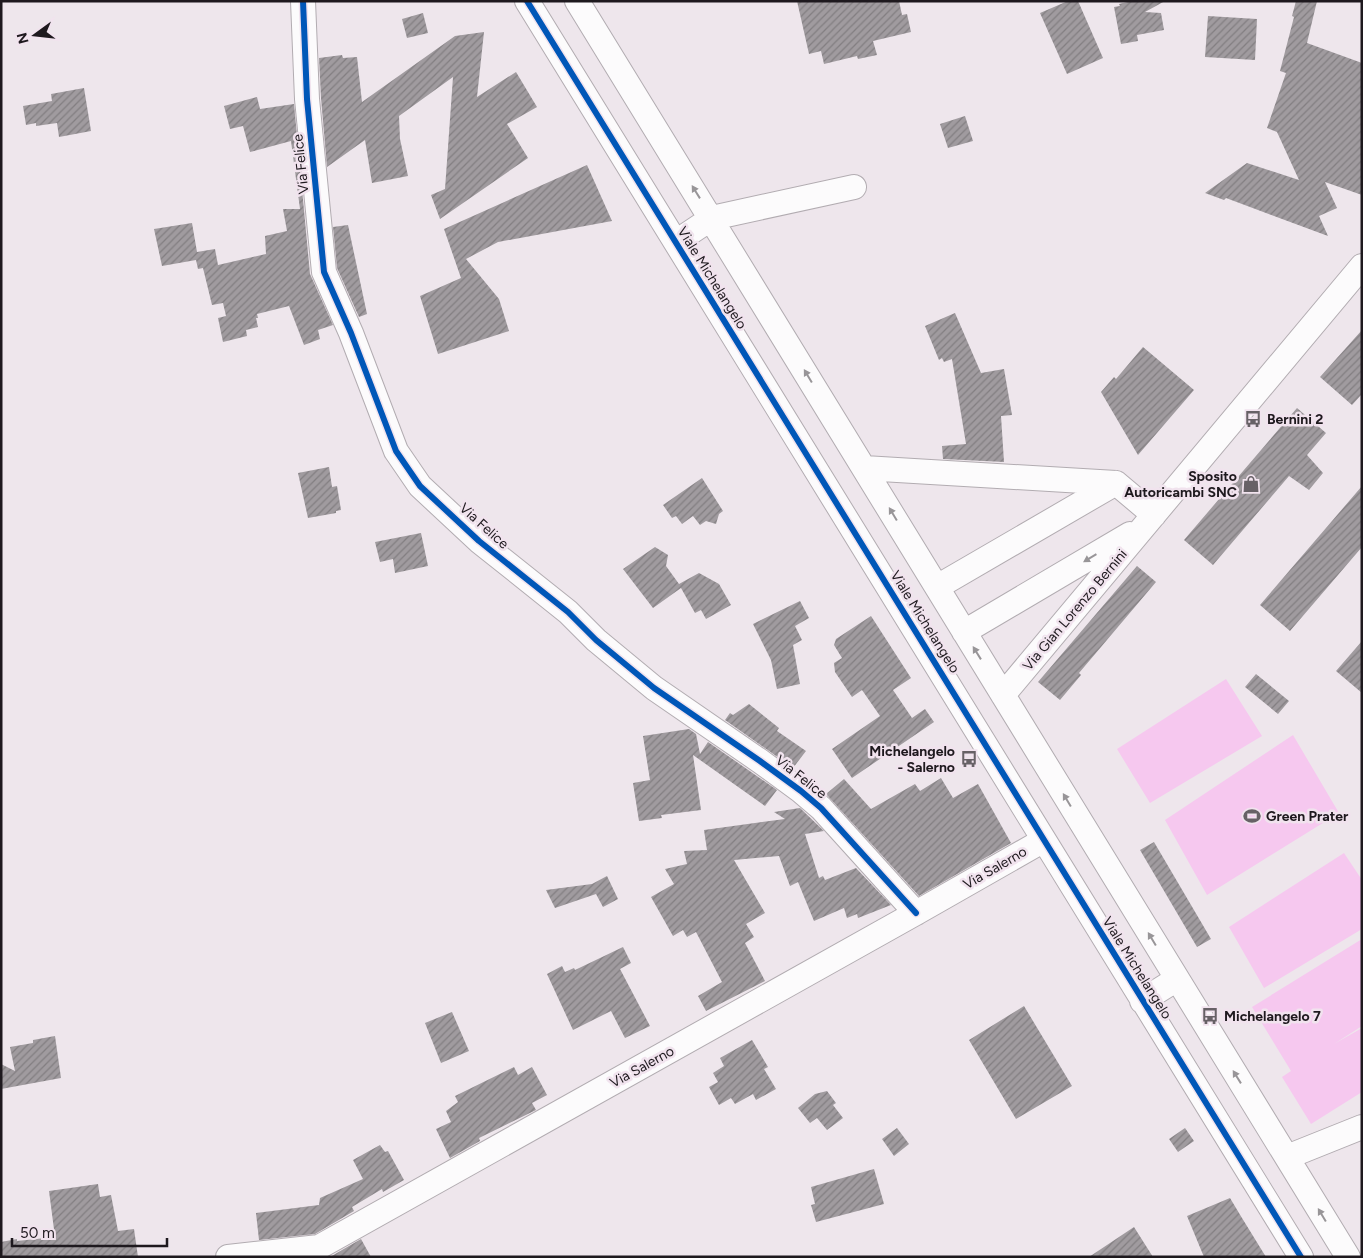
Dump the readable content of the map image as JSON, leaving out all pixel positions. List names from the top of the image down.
{
  "streets": {
    "street": [
      "Via Felice",
      "Viale Michelangelo",
      "Via Gian Lorenzo Bernini",
      "Via Salerno"
    ]
  },
  "crossings": [
    ["Via Felice", "Via Salerno"],
    ["Viale Michelangelo", "Via Gian Lorenzo Bernini"],
    ["Viale Michelangelo", "Via Salerno"]
  ],
  "places": {
    "bus stop": ["Bernini 2", "Michelangelo - Salerno", "Michelangelo 7"],
    "shop": ["Sposito Autoricambi SNC"],
    "sports": ["Green Prater"]
  },
  "scale_bar": "50 m",
  "north": "left"
}
